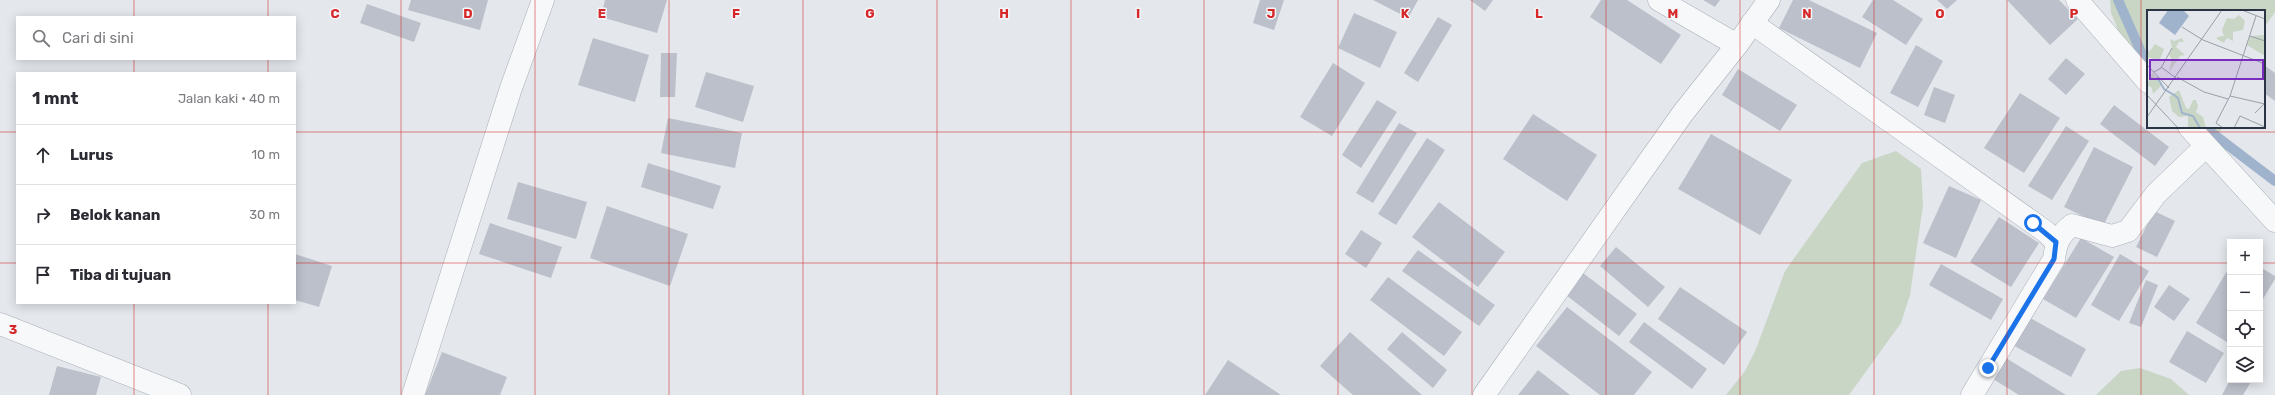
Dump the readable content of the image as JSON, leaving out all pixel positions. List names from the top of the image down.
{
  "page": {
    "search": "Cari di sini",
    "heading": ["1 mnt", "Jalan kaki · 40 m"],
    "list": [
      ["Lurus", "10 m"],
      ["Belok kanan", "30 m"],
      "Tiba di tujuan"
    ],
    "map_buttons": ["+", "−"]
  },
  "grid": {
    "columns": [
      "C",
      "D",
      "E",
      "F",
      "G",
      "H",
      "I",
      "J",
      "K",
      "L",
      "M",
      "N",
      "O",
      "P"
    ],
    "rows": ["3"]
  }
}
